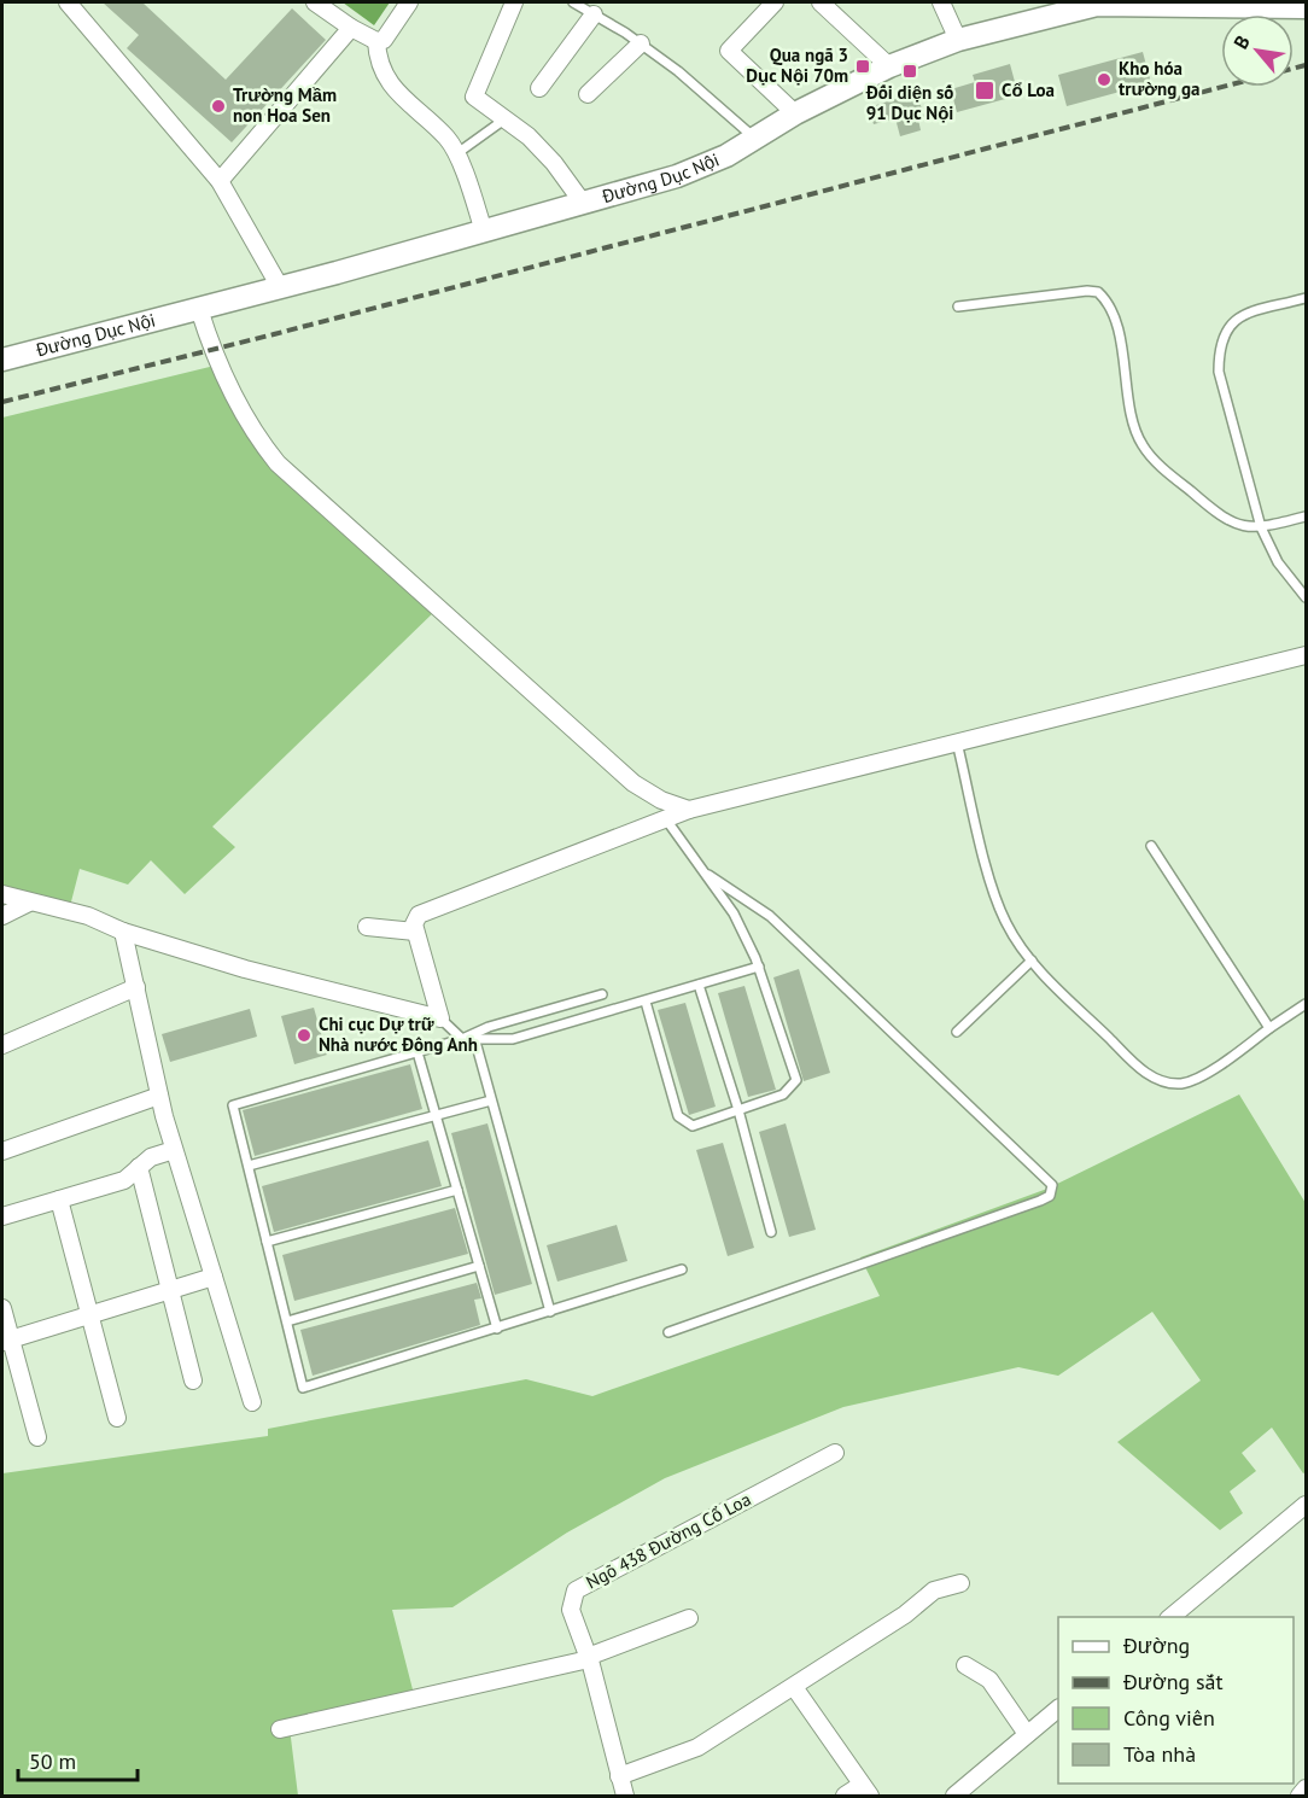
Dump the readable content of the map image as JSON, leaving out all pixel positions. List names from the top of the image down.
{
  "streets": {
    "street": ["Đường Dục Nội", "Ngõ 438 Đường Cổ Loa"]
  },
  "places": {
    "transit": ["Qua ngã 3 Dục Nội 70m", "Đối diện số 91 Dục Nội", "Cổ Loa"],
    "other": ["Kho hóa trường ga", "Trường Mầm non Hoa Sen", "Chi cục Dự trữ Nhà nước Đông Anh"]
  },
  "legend": [
    "Đường",
    "Đường sắt",
    "Công viên",
    "Tòa nhà"
  ],
  "scale_bar": "50 m",
  "north": "top left"
}
